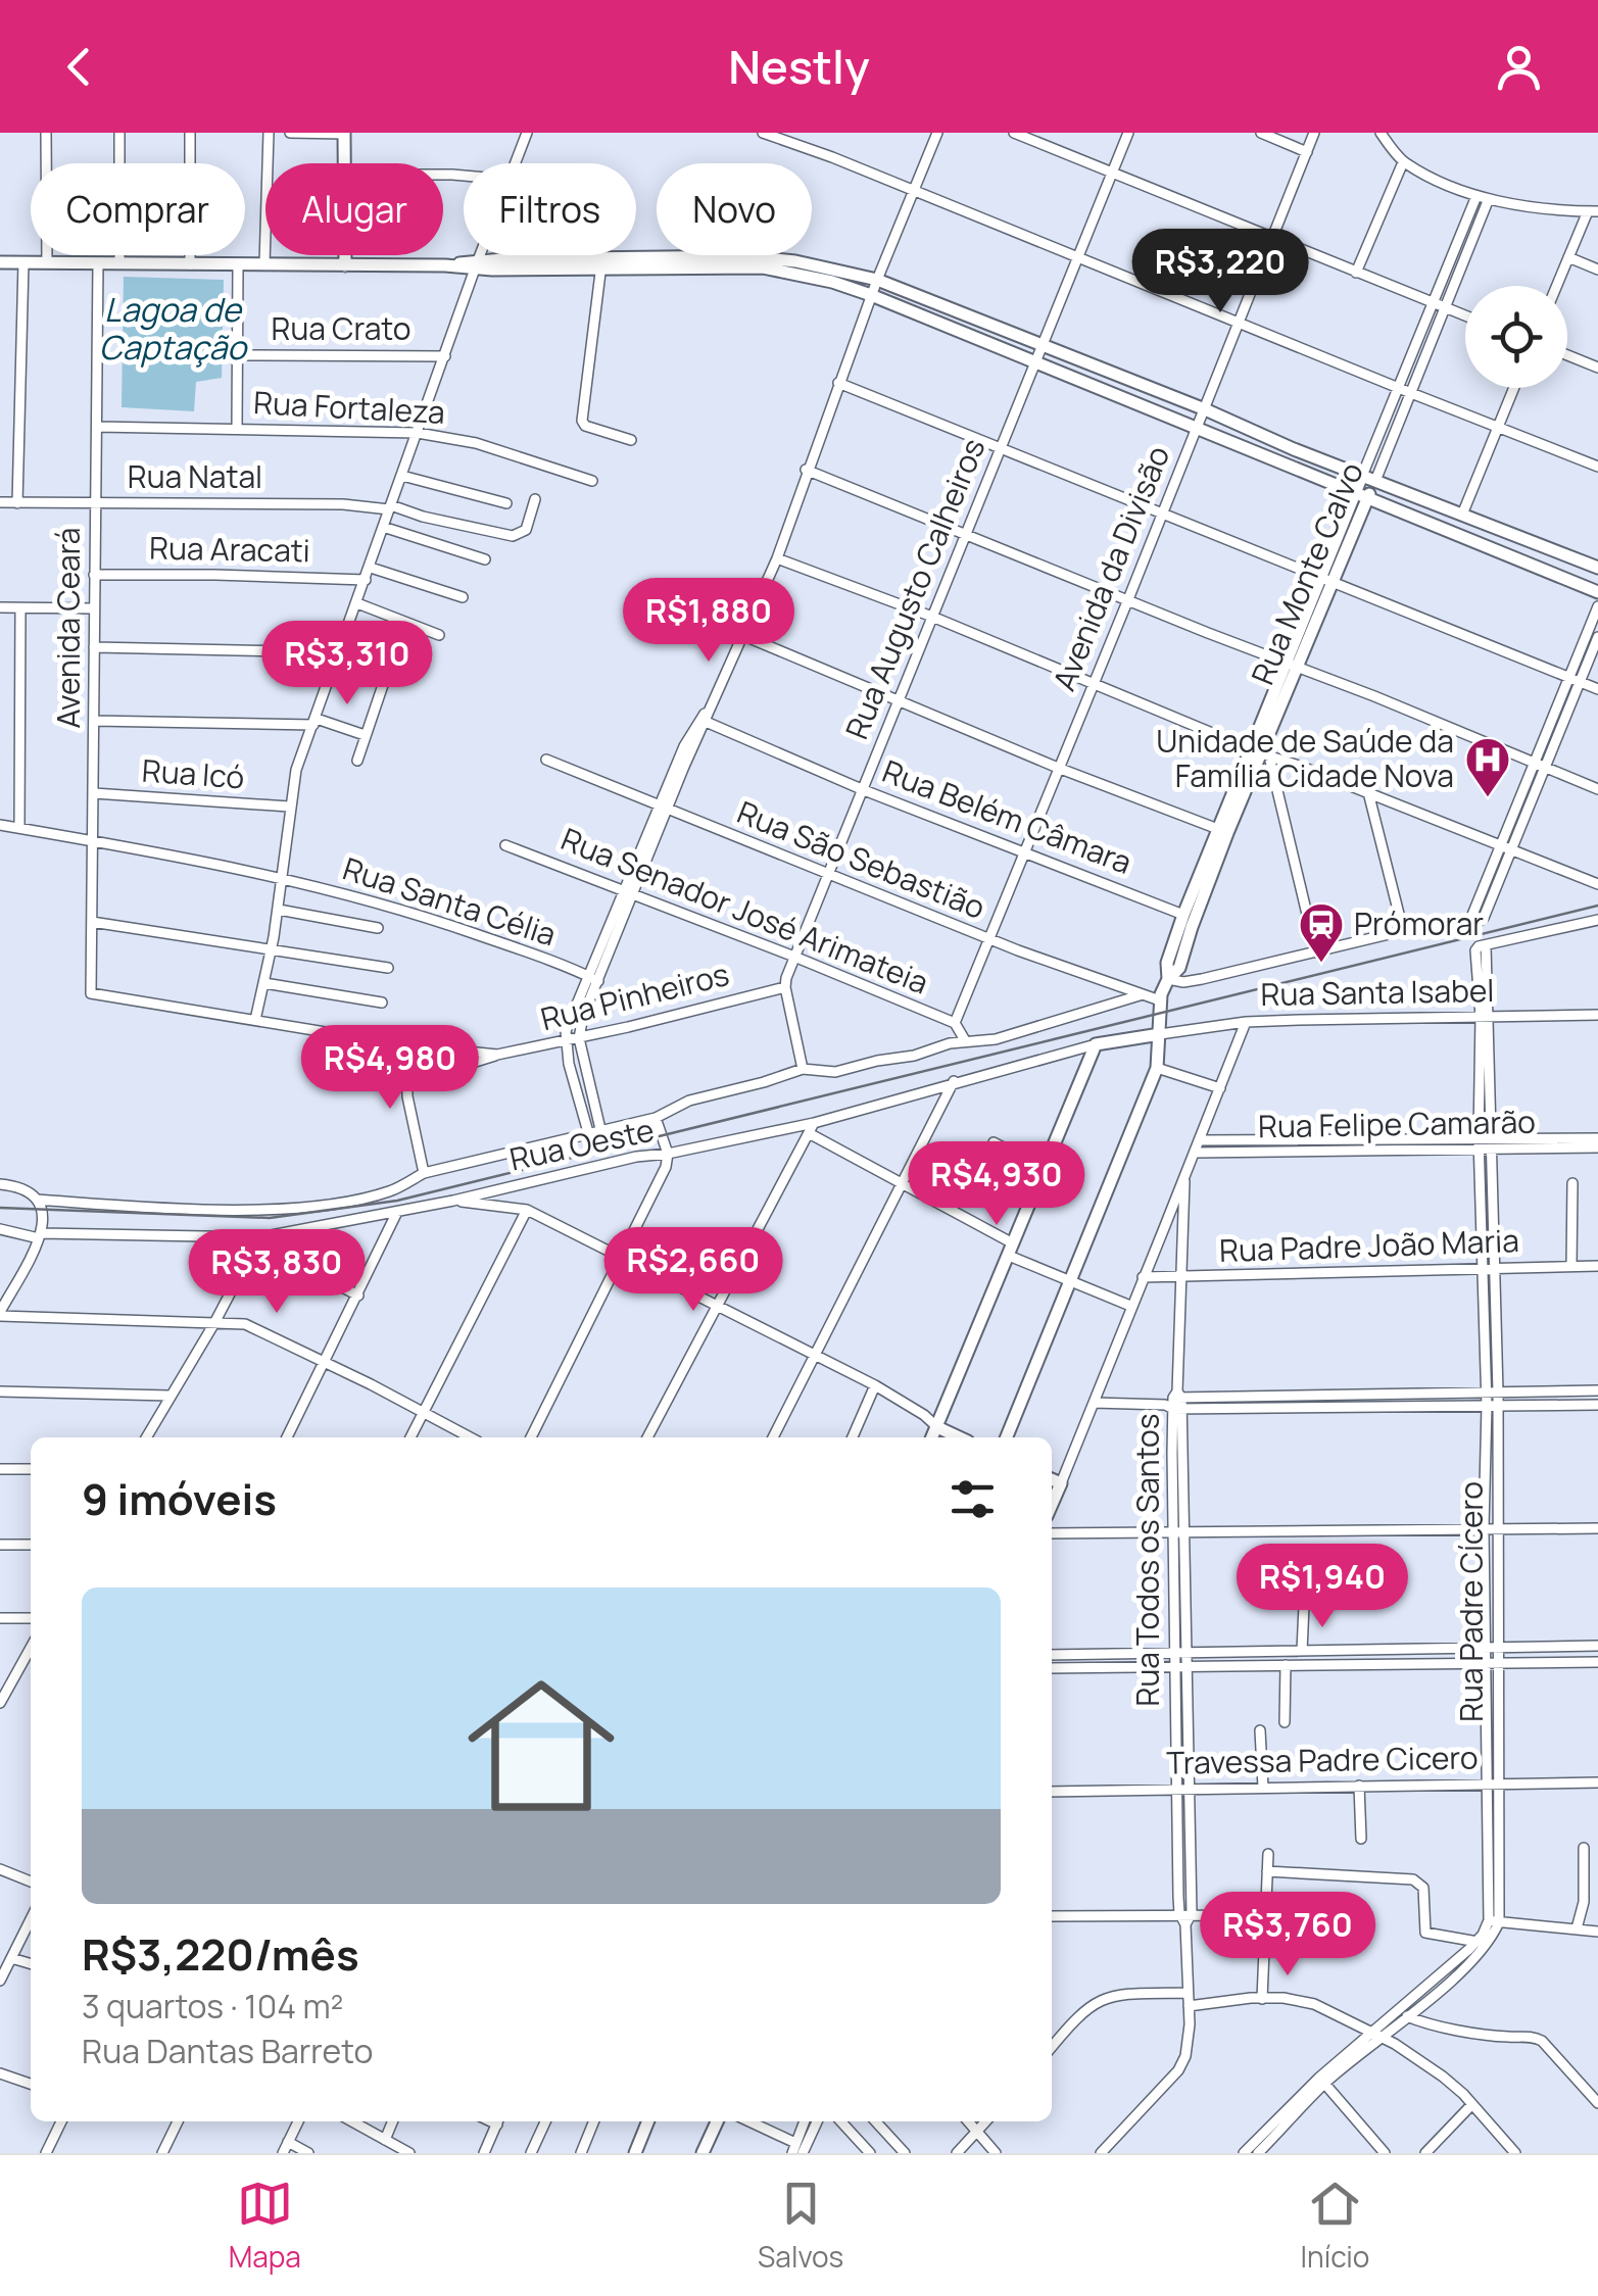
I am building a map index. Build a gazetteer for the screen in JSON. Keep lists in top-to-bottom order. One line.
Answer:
{"streets":{"main road":["Rua Monte Calvo","Rua Oeste"],"street":["Rua Crato","Rua Fortaleza","Rua Natal","Rua Aracati","Avenida da Divisão","Rua Augusto Calheiros","Avenida Ceará","Rua Icó","Rua Belém Câmara","Rua São Sebastião","Rua Santa Célia","Rua Senador José Arimateia","Rua Santa Isabel","Rua Pinheiros","Rua Felipe Camarão","Rua Padre João Maria","Rua Todos os Santos","Rua Padre Cícero","Travessa Padre Cicero"]},"crossings":[["Rua Fortaleza","Avenida Ceará"],["Rua Natal","Avenida Ceará"],["Rua Aracati","Avenida Ceará"],["Avenida da Divisão","Rua Belém Câmara"],["Avenida da Divisão","Rua São Sebastião"],["Avenida da Divisão","Rua Senador José Arimateia"],["Avenida da Divisão","Rua Oeste"],["Rua Monte Calvo","Rua Belém Câmara"],["Rua Augusto Calheiros","Rua Belém Câmara"],["Rua Augusto Calheiros","Rua São Sebastião"],["Rua Augusto Calheiros","Rua Senador José Arimateia"],["Rua Augusto Calheiros","Rua Pinheiros"],["Avenida Ceará","Rua Icó"],["Avenida Ceará","Rua Santa Célia"],["Avenida Ceará","Rua Pinheiros"],["Rua São Sebastião","Rua Oeste"],["Rua Senador José Arimateia","Rua Oeste"],["Rua Santa Isabel","Rua Oeste"],["Rua Santa Isabel","Rua Padre Cícero"],["Rua Felipe Camarão","Rua Padre Cícero"],["Rua Padre João Maria","Rua Todos os Santos"],["Rua Padre João Maria","Rua Padre Cícero"],["Rua Todos os Santos","Travessa Padre Cicero"],["Rua Padre Cícero","Travessa Padre Cicero"]],"water":["Lagoa de Captação"],"places":{"hospital":["Unidade de Saúde da Família Cidade Nova"],"station":["Prómorar"]},"page":{"header":"Nestly","chip":["Comprar","Alugar","Filtros","Novo"],"price":["R$3,220","R$1,880","R$3,310","R$4,980","R$4,930","R$2,660","R$3,830","R$1,940","R$3,760"],"heading":"9 imóveis","list":[{"name":"R$3,220/mês","note":"3 quartos · 104 m² · Rua Dantas Barreto"}],"tabs":["Mapa","Salvos","Início"]}}
